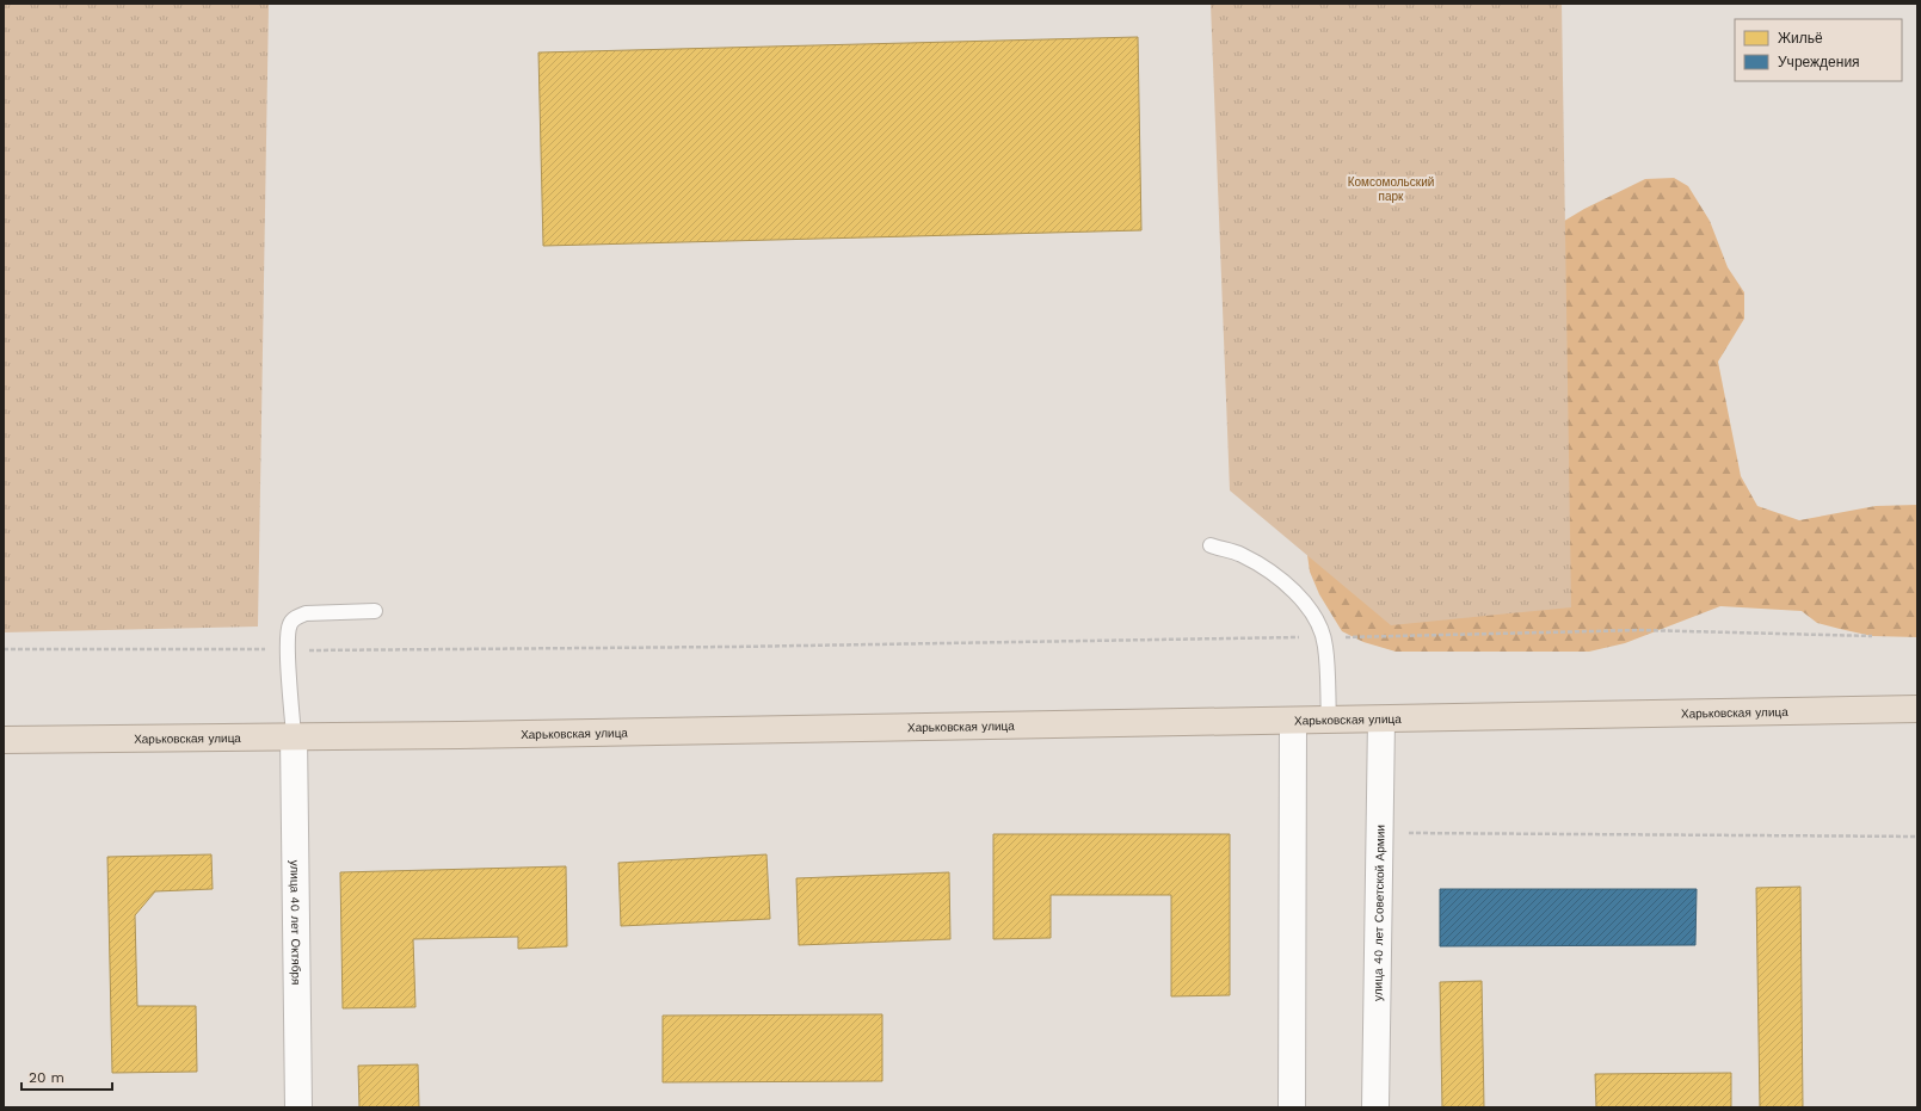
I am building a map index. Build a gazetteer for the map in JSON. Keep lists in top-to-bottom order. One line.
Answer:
{"streets":{"highway":["Харьковская улица"],"street":["улица 40 лет Советской Армии","улица 40 лет Октября"]},"crossings":[["Харьковская улица","улица 40 лет Советской Армии"],["Харьковская улица","улица 40 лет Октября"]],"parks":["Комсомольский парк"],"legend":["Жильё","Учреждения"],"scale_bar":"20 m"}
